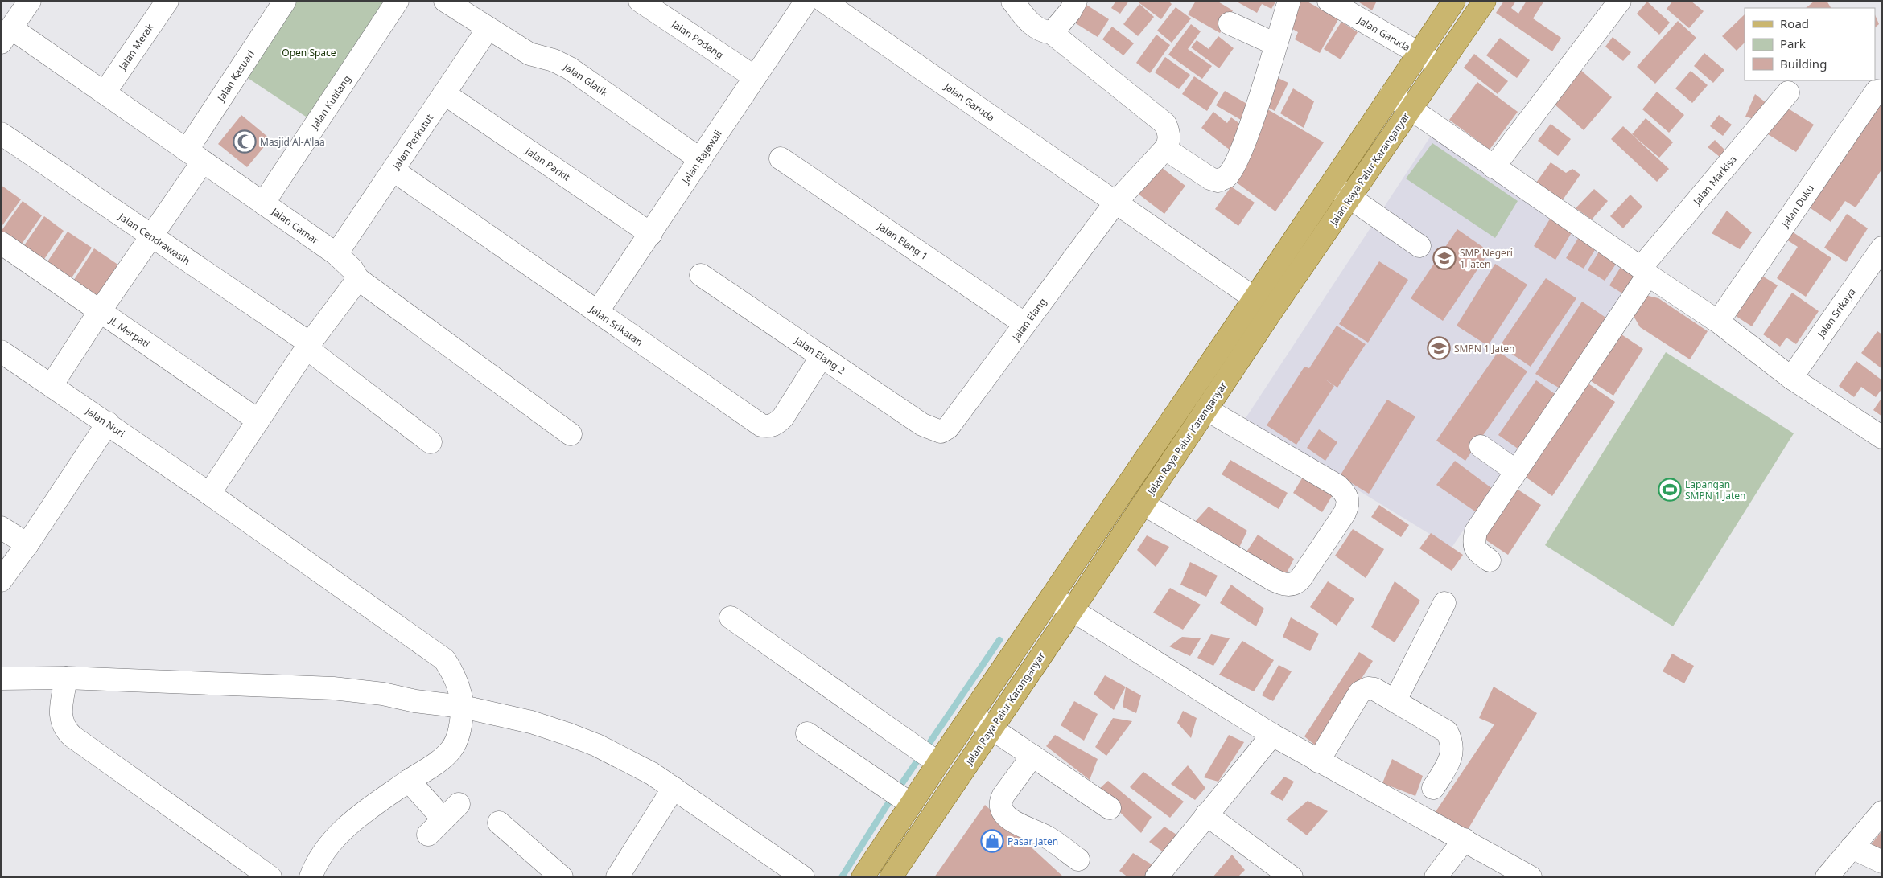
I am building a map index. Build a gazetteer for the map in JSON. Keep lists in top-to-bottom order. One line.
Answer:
{"streets":{"main road":["Jalan Raya Palur Karanganyar"],"street":["Jalan Garuda","Jalan Podang","Jalan Merak","Jalan Kasuari","Jalan Glatik","Jalan Kutilang","Jalan Perkutut","Jalan Rajawali","Jalan Parkit","Jalan Markisa","Jalan Duku","Jalan Camar","Jalan Cendrawasih","Jalan Elang 1","Jalan Srikaya","Jalan Elang","Jalan Srikatan","Jl. Merpati","Jalan Elang 2","Jalan Nuri"]},"crossings":[["Jalan Garuda","Jalan Raya Palur Karanganyar"],["Jalan Garuda","Jalan Elang"],["Jalan Podang","Jalan Rajawali"],["Jalan Merak","Jalan Camar"],["Jalan Kasuari","Jalan Camar"],["Jalan Kasuari","Jalan Cendrawasih"],["Jalan Kasuari","Jl. Merpati"],["Jalan Kasuari","Jalan Nuri"],["Jalan Glatik","Jalan Perkutut"],["Jalan Glatik","Jalan Rajawali"],["Jalan Kutilang","Jalan Camar"],["Jalan Perkutut","Jalan Parkit"],["Jalan Perkutut","Jalan Camar"],["Jalan Perkutut","Jalan Srikatan"],["Jalan Rajawali","Jalan Parkit"],["Jalan Rajawali","Jalan Srikatan"],["Jalan Elang 1","Jalan Elang"],["Jalan Elang","Jalan Elang 2"],["Jalan Srikatan","Jalan Elang 2"]],"parks":["Open Space"],"places":{"mosque":["Masjid Al-A'laa"],"school or university":["SMP Negeri 1 Jaten","SMPN 1 Jaten"],"sports":["Lapangan SMPN 1 Jaten"],"shop":["Pasar Jaten"]},"legend":["Road","Park","Building"]}
